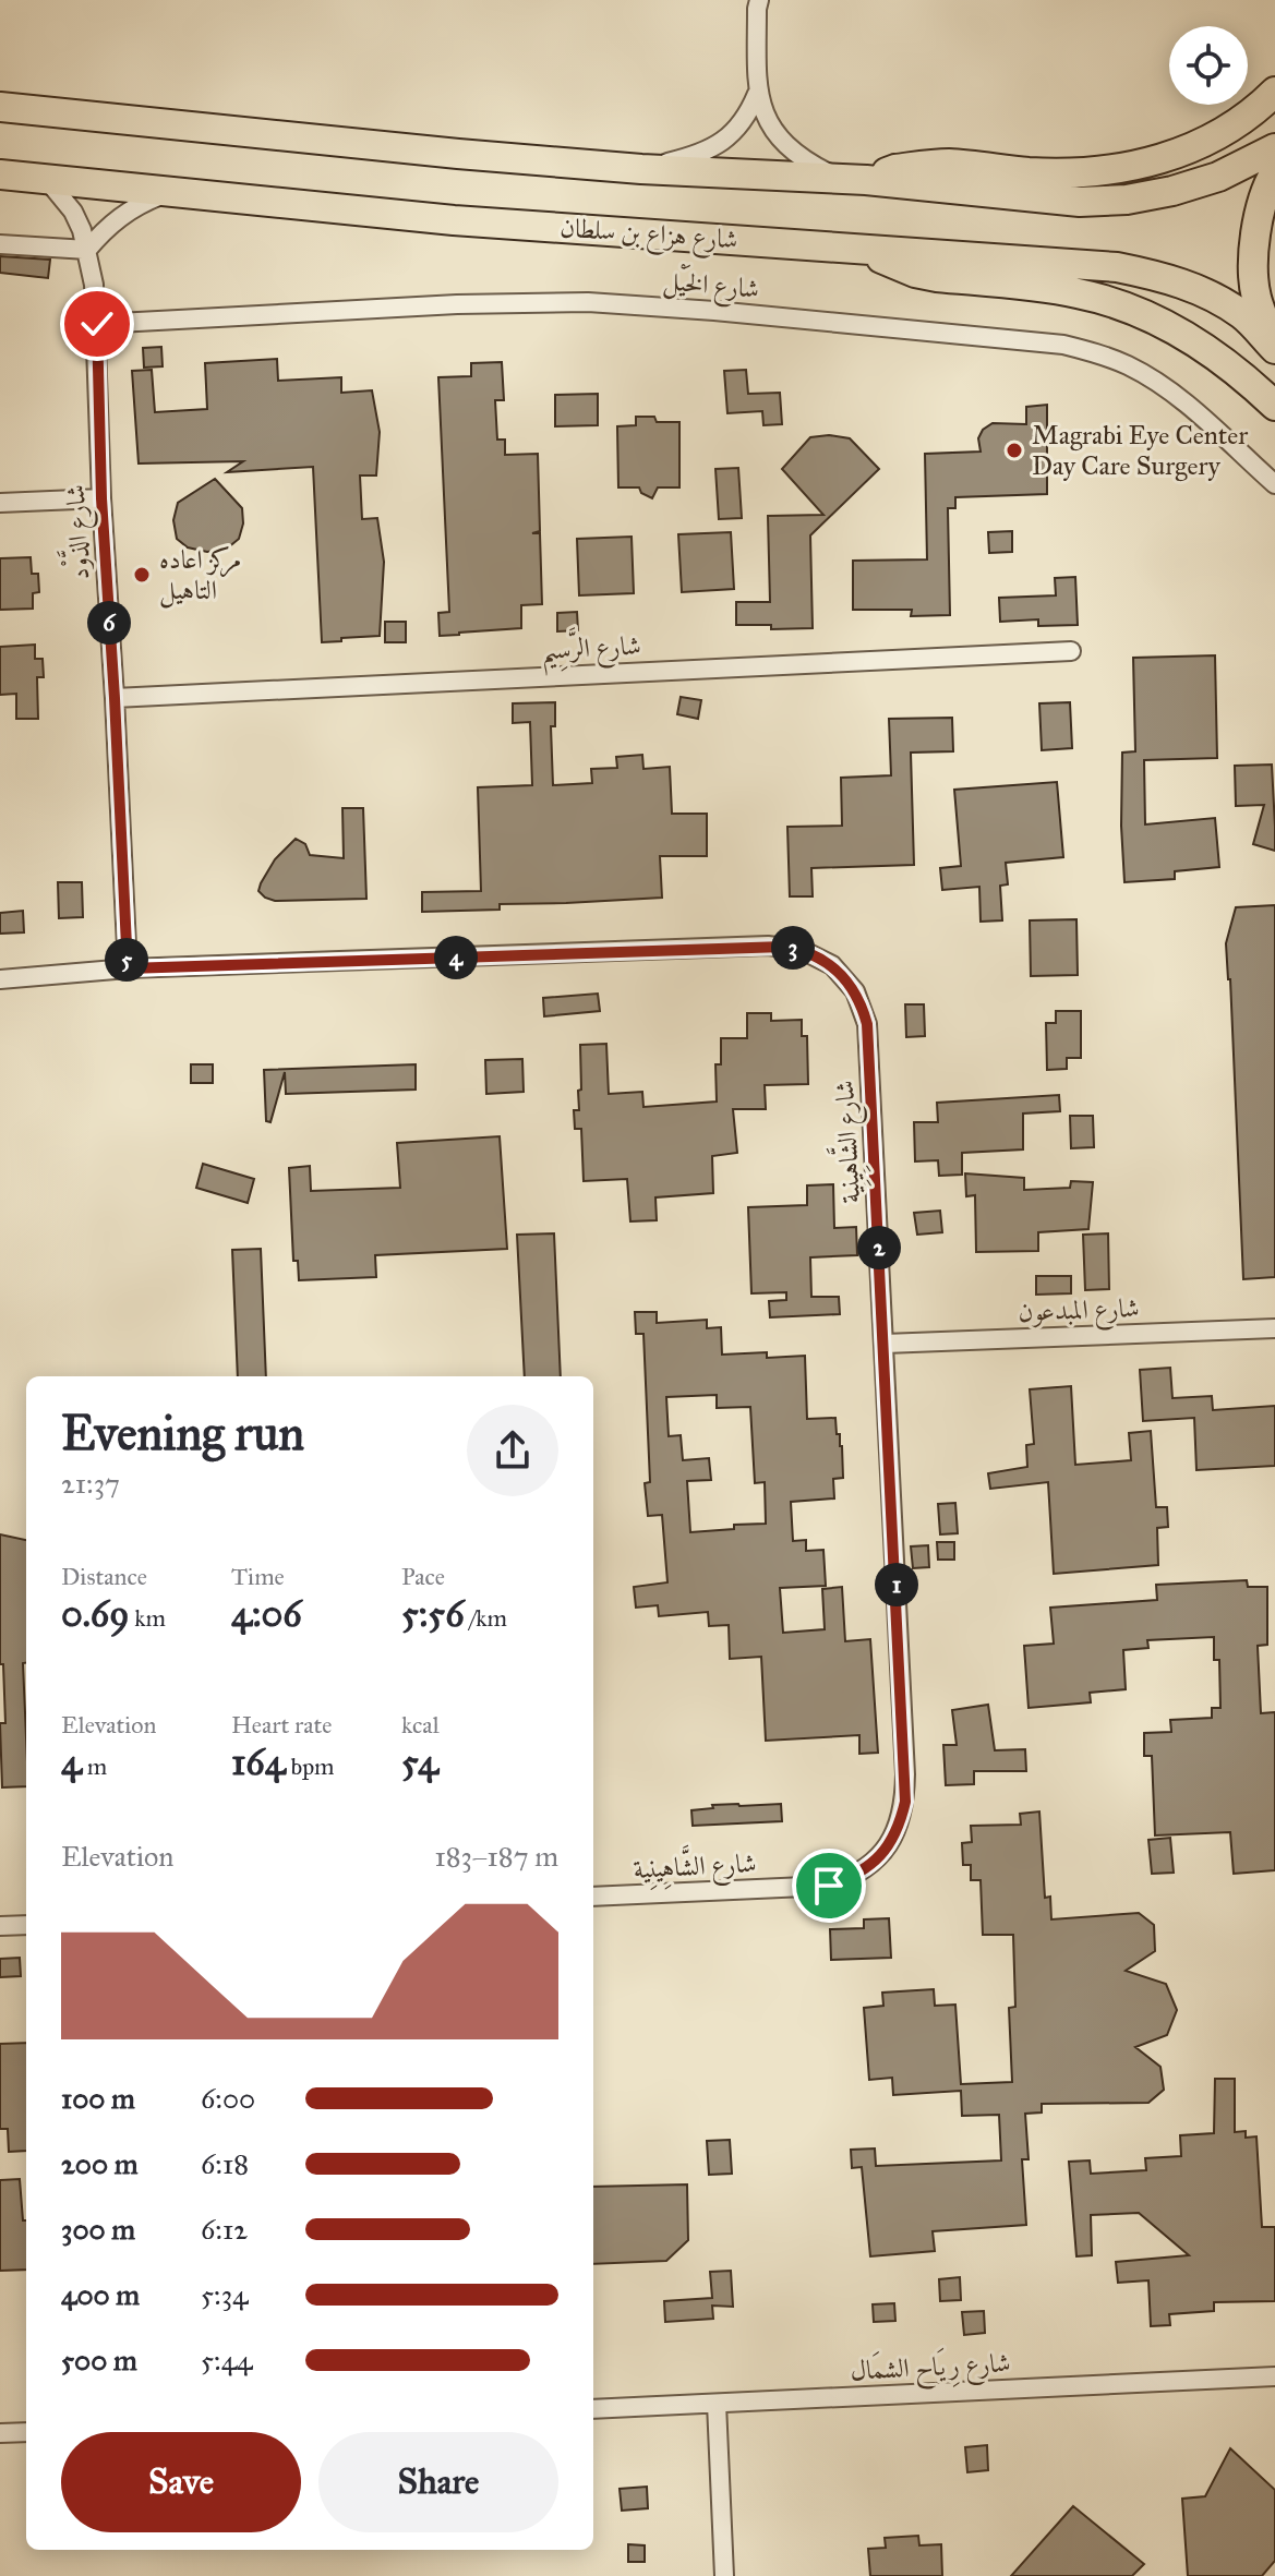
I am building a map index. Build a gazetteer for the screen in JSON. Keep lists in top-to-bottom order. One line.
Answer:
{"streets":{"main road":["شارع هزاع بن سلطان"],"street":["شارع الخَيْل","شارع الذَّوْد","شارع الرَّسِيم","شارع الشَّاهِينِية","شارع المبدعون","شارع رِيَاح الشمَال"]},"crossings":[["شارع هزاع بن سلطان","شارع الذَّوْد"],["شارع الخَيْل","شارع الذَّوْد"],["شارع الذَّوْد","شارع الرَّسِيم"],["شارع الذَّوْد","شارع الشَّاهِينِية"],["شارع الشَّاهِينِية","شارع المبدعون"]],"places":["Magrabi Eye Center Day Care Surgery","مركز اعاده التاهيل"],"page":{"pins":["6","3","4","5","2","1"],"heading":["Evening run","21:37"],"stats":[["Distance","0.69 km"],["Time","4:06"],["Pace","5:56 /km"],["Elevation","4 m"],["Heart rate","164 bpm"],["kcal","54"]],"chart":["Elevation","183–187 m"],"list":[{"name":"100 m","note":"6:00"},{"name":"200 m","note":"6:18"},{"name":"300 m","note":"6:12"},{"name":"400 m","note":"5:34"},{"name":"500 m","note":"5:44"}],"buttons":["Save","Share"]}}
